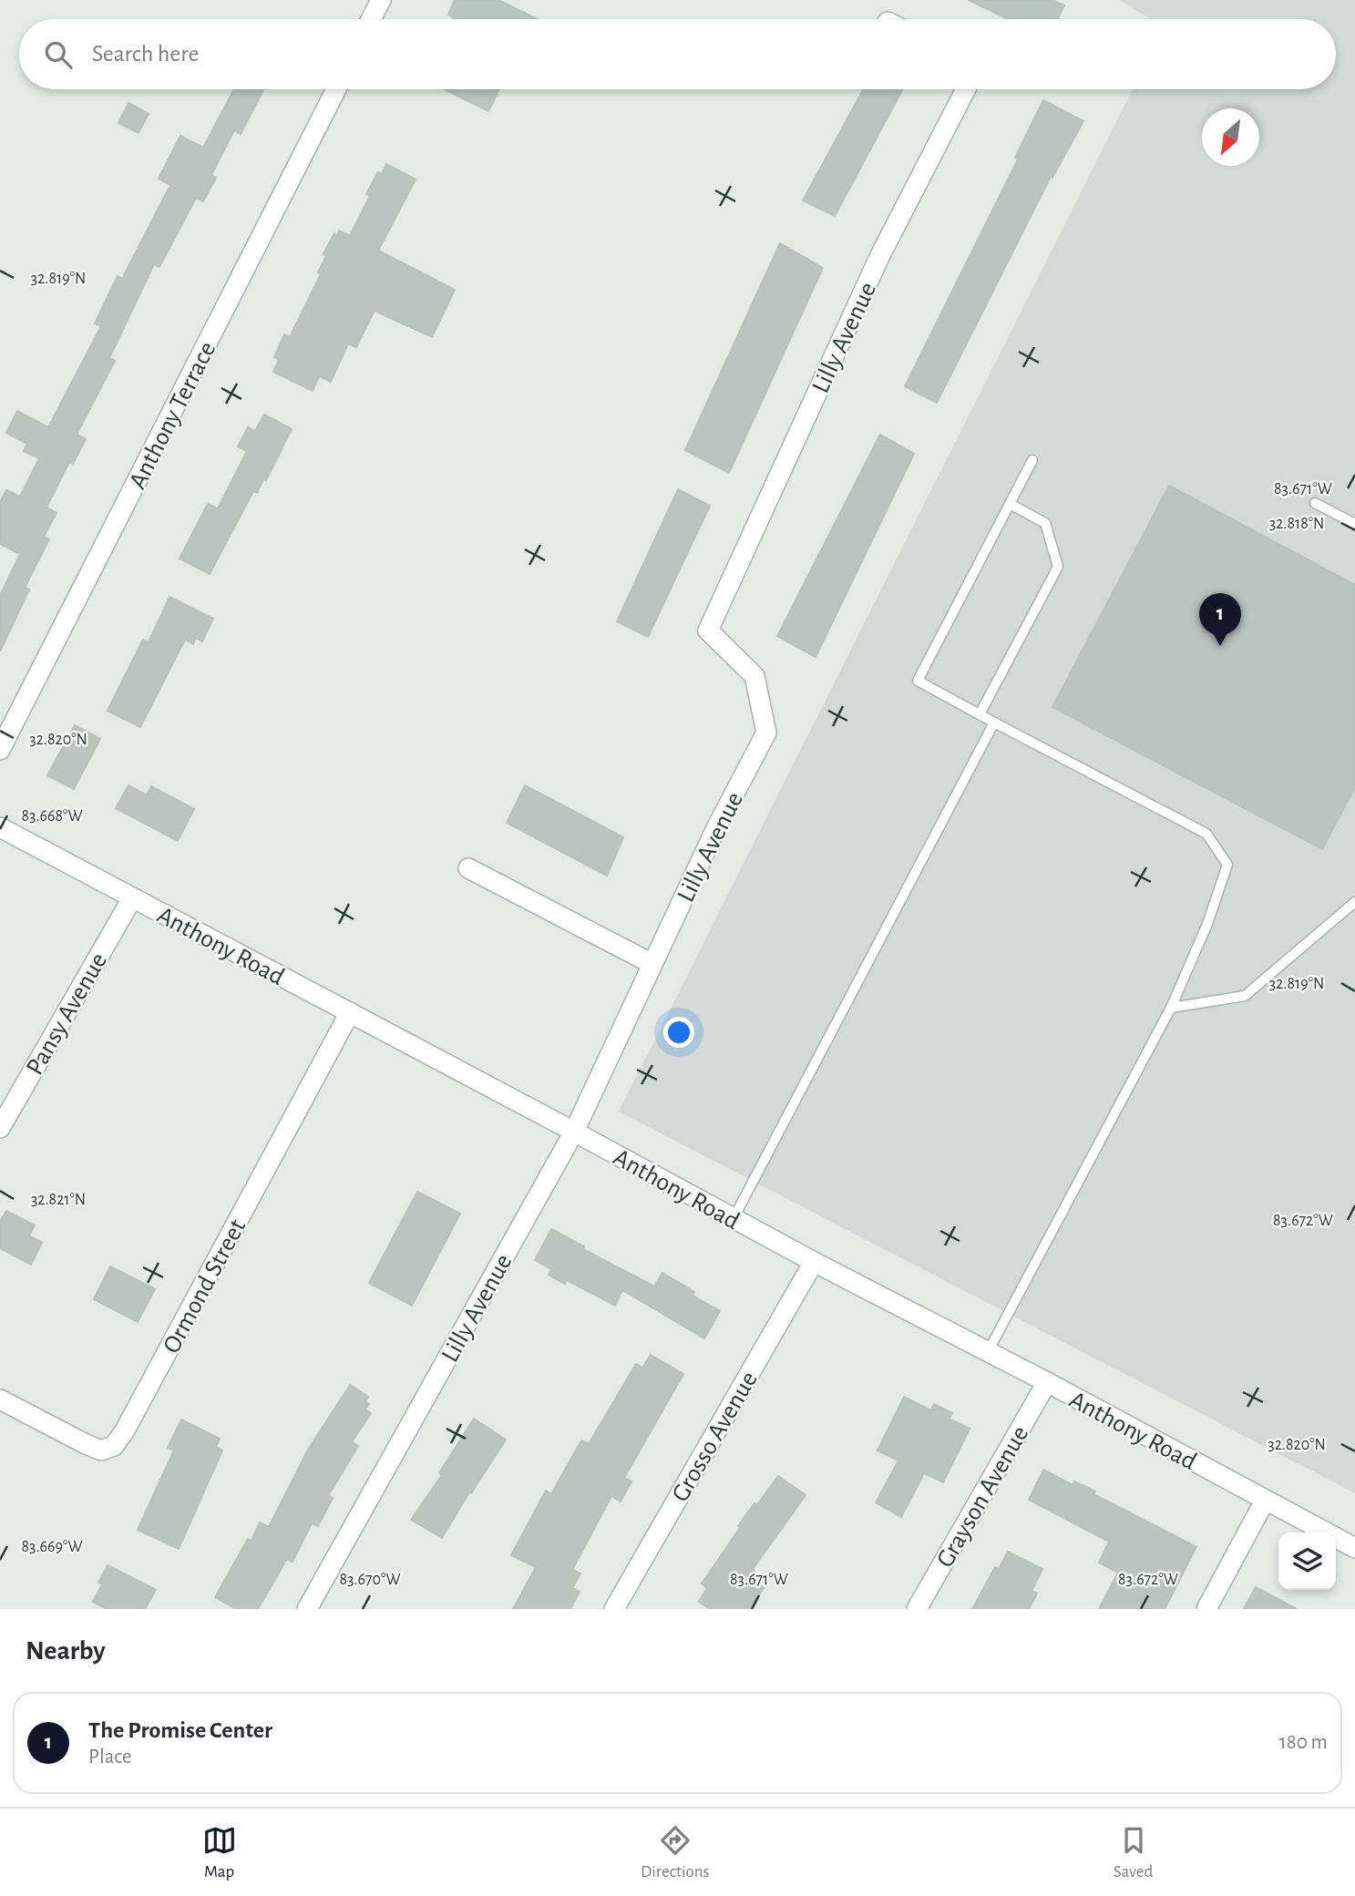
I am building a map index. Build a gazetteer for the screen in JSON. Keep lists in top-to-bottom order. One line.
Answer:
{"streets":{"street":["Lilly Avenue","Anthony Terrace","Anthony Road","Pansy Avenue","Ormond Street","Grosso Avenue","Grayson Avenue"]},"crossings":[["Lilly Avenue","Anthony Road"],["Anthony Road","Pansy Avenue"],["Anthony Road","Ormond Street"],["Anthony Road","Grosso Avenue"],["Anthony Road","Grayson Avenue"]],"north":"bottom left","page":{"search":"Search here","pins":"1","heading":"Nearby","list":[{"mark":"1","name":"The Promise Center","note":"Place","value":"180 m"}],"nav":["Map","Directions","Saved"]},"coordinates":["32.819°N","83.671°W","32.818°N","32.820°N","83.668°W","32.821°N","83.672°W","83.669°W","83.670°W"]}
